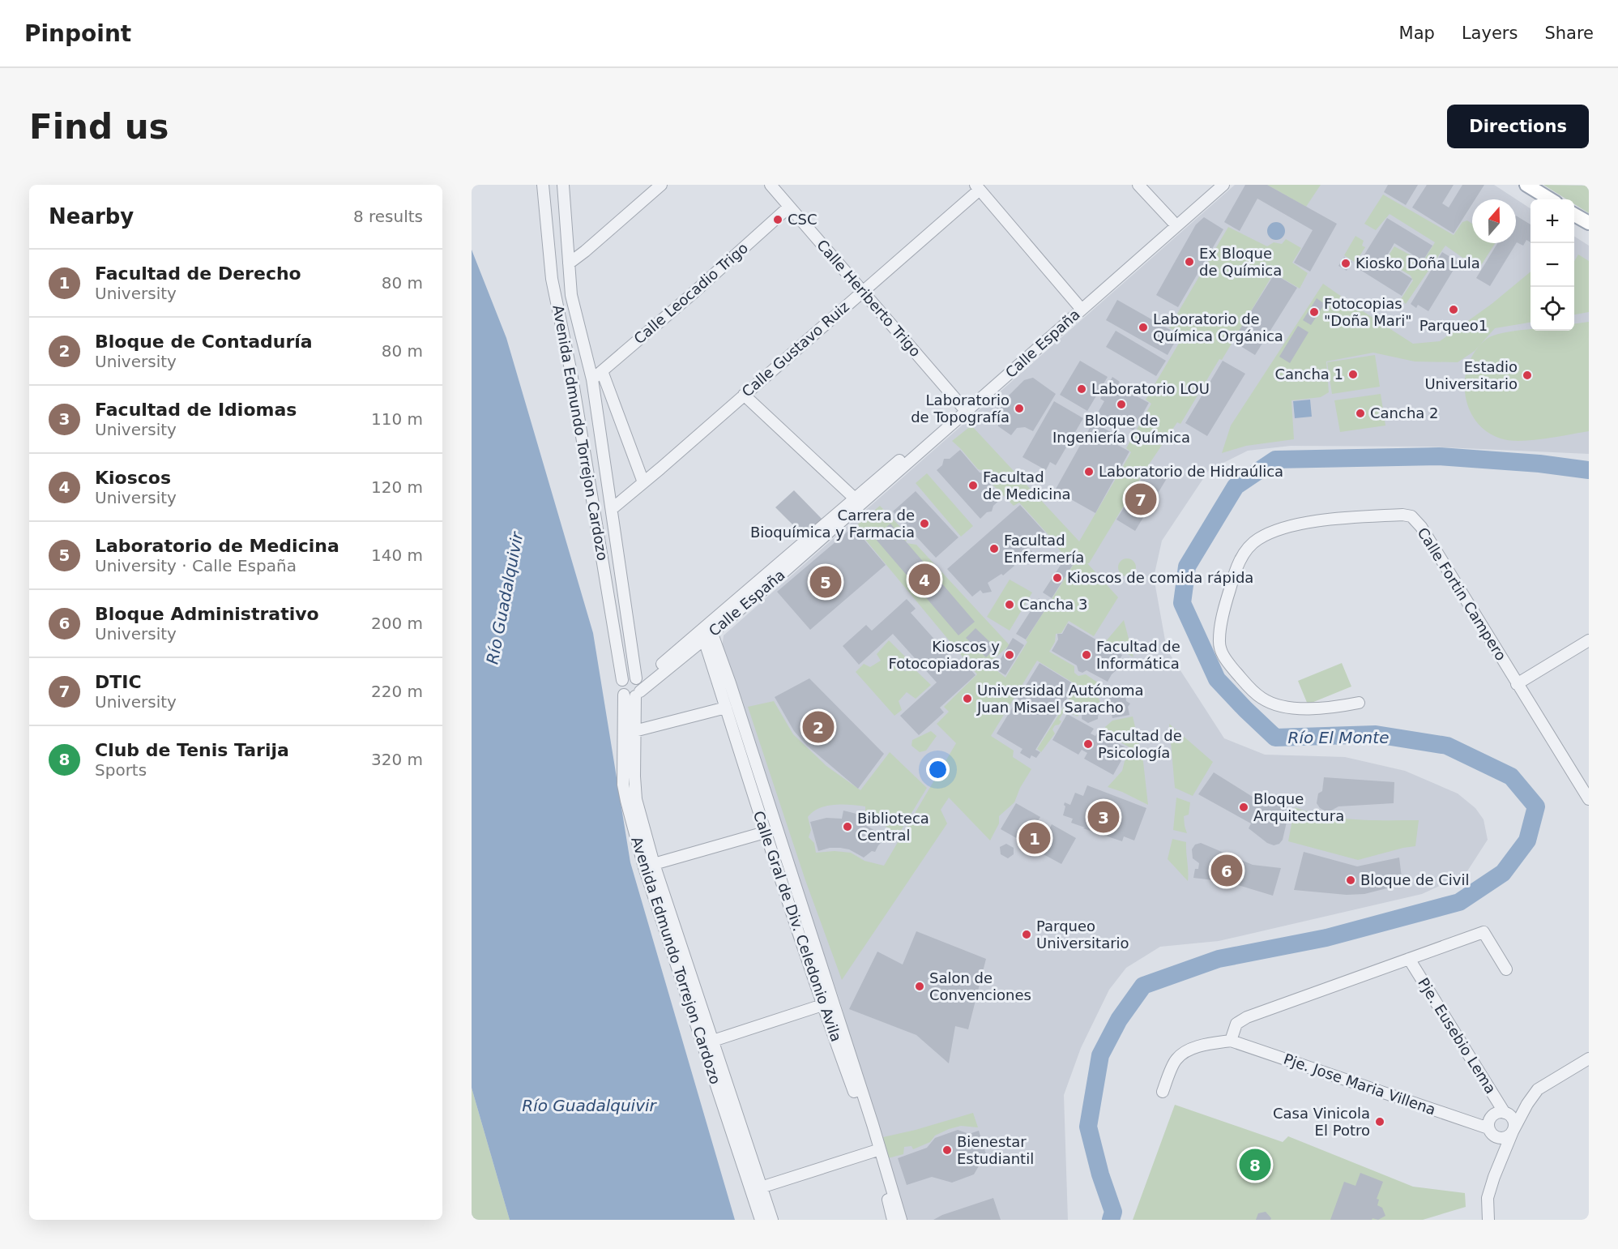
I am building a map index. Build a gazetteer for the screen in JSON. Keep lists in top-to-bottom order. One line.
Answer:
{"streets":{"street":["Calle Leocadio Trigo","Calle Heriberto Trigo","Calle España","Calle Gustavo Ruiz","Avenida Edmundo Torrejon Cardozo","Calle Fortin Campero","Calle Gral de Div. Celedonio Avila","Pje. Eusebio Lema","Pje. Jose Maria Villena"]},"crossings":[["Calle Leocadio Trigo","Calle Heriberto Trigo"],["Calle Leocadio Trigo","Avenida Edmundo Torrejon Cardozo"],["Calle Heriberto Trigo","Calle España"],["Calle Heriberto Trigo","Calle Gustavo Ruiz"],["Calle España","Avenida Edmundo Torrejon Cardozo"],["Calle España","Calle Gral de Div. Celedonio Avila"],["Calle Gustavo Ruiz","Avenida Edmundo Torrejon Cardozo"],["Pje. Eusebio Lema","Pje. Jose Maria Villena"]],"water":["Río Guadalquivir","Río El Monte"],"places":["CSC","Ex Bloque de Química","Kiosko Doña Lula","Parqueo1","Fotocopias \"Doña Mari\"","Laboratorio de Química Orgánica","Cancha 1","Estadio Universitario","Laboratorio LOU","Bloque de Ingeniería Química","Laboratorio de Topografía","Cancha 2","Laboratorio de Hidraúlica","Facultad de Medicina","Carrera de Bioquímica y Farmacia","Facultad Enfermería","Kioscos de comida rápida","Cancha 3","Kioscos y Fotocopiadoras","Facultad de Informática","Universidad Autónoma Juan Misael Saracho","Facultad de Psicología","Bloque Arquitectura","Biblioteca Central","Bloque de Civil","Parqueo Universitario","Salon de Convenciones","Casa Vinicola El Potro","Bienestar Estudiantil"],"north":"top","page":{"header":"Pinpoint","nav":["Map","Layers","Share"],"buttons":"Directions","title":"Find us","heading":["Nearby","8 results"],"map_buttons":["+","−"],"list":[{"mark":"1","name":"Facultad de Derecho","note":"University","value":"80 m"},{"mark":"2","name":"Bloque de Contaduría","note":"University","value":"80 m"},{"mark":"3","name":"Facultad de Idiomas","note":"University","value":"110 m"},{"mark":"4","name":"Kioscos","note":"University","value":"120 m"},{"mark":"5","name":"Laboratorio de Medicina","note":"University · Calle España","value":"140 m"},{"mark":"6","name":"Bloque Administrativo","note":"University","value":"200 m"},{"mark":"7","name":"DTIC","note":"University","value":"220 m"},{"mark":"8","name":"Club de Tenis Tarija","note":"Sports","value":"320 m"}],"pins":["7","4","5","2","3","1","6","8"]}}
